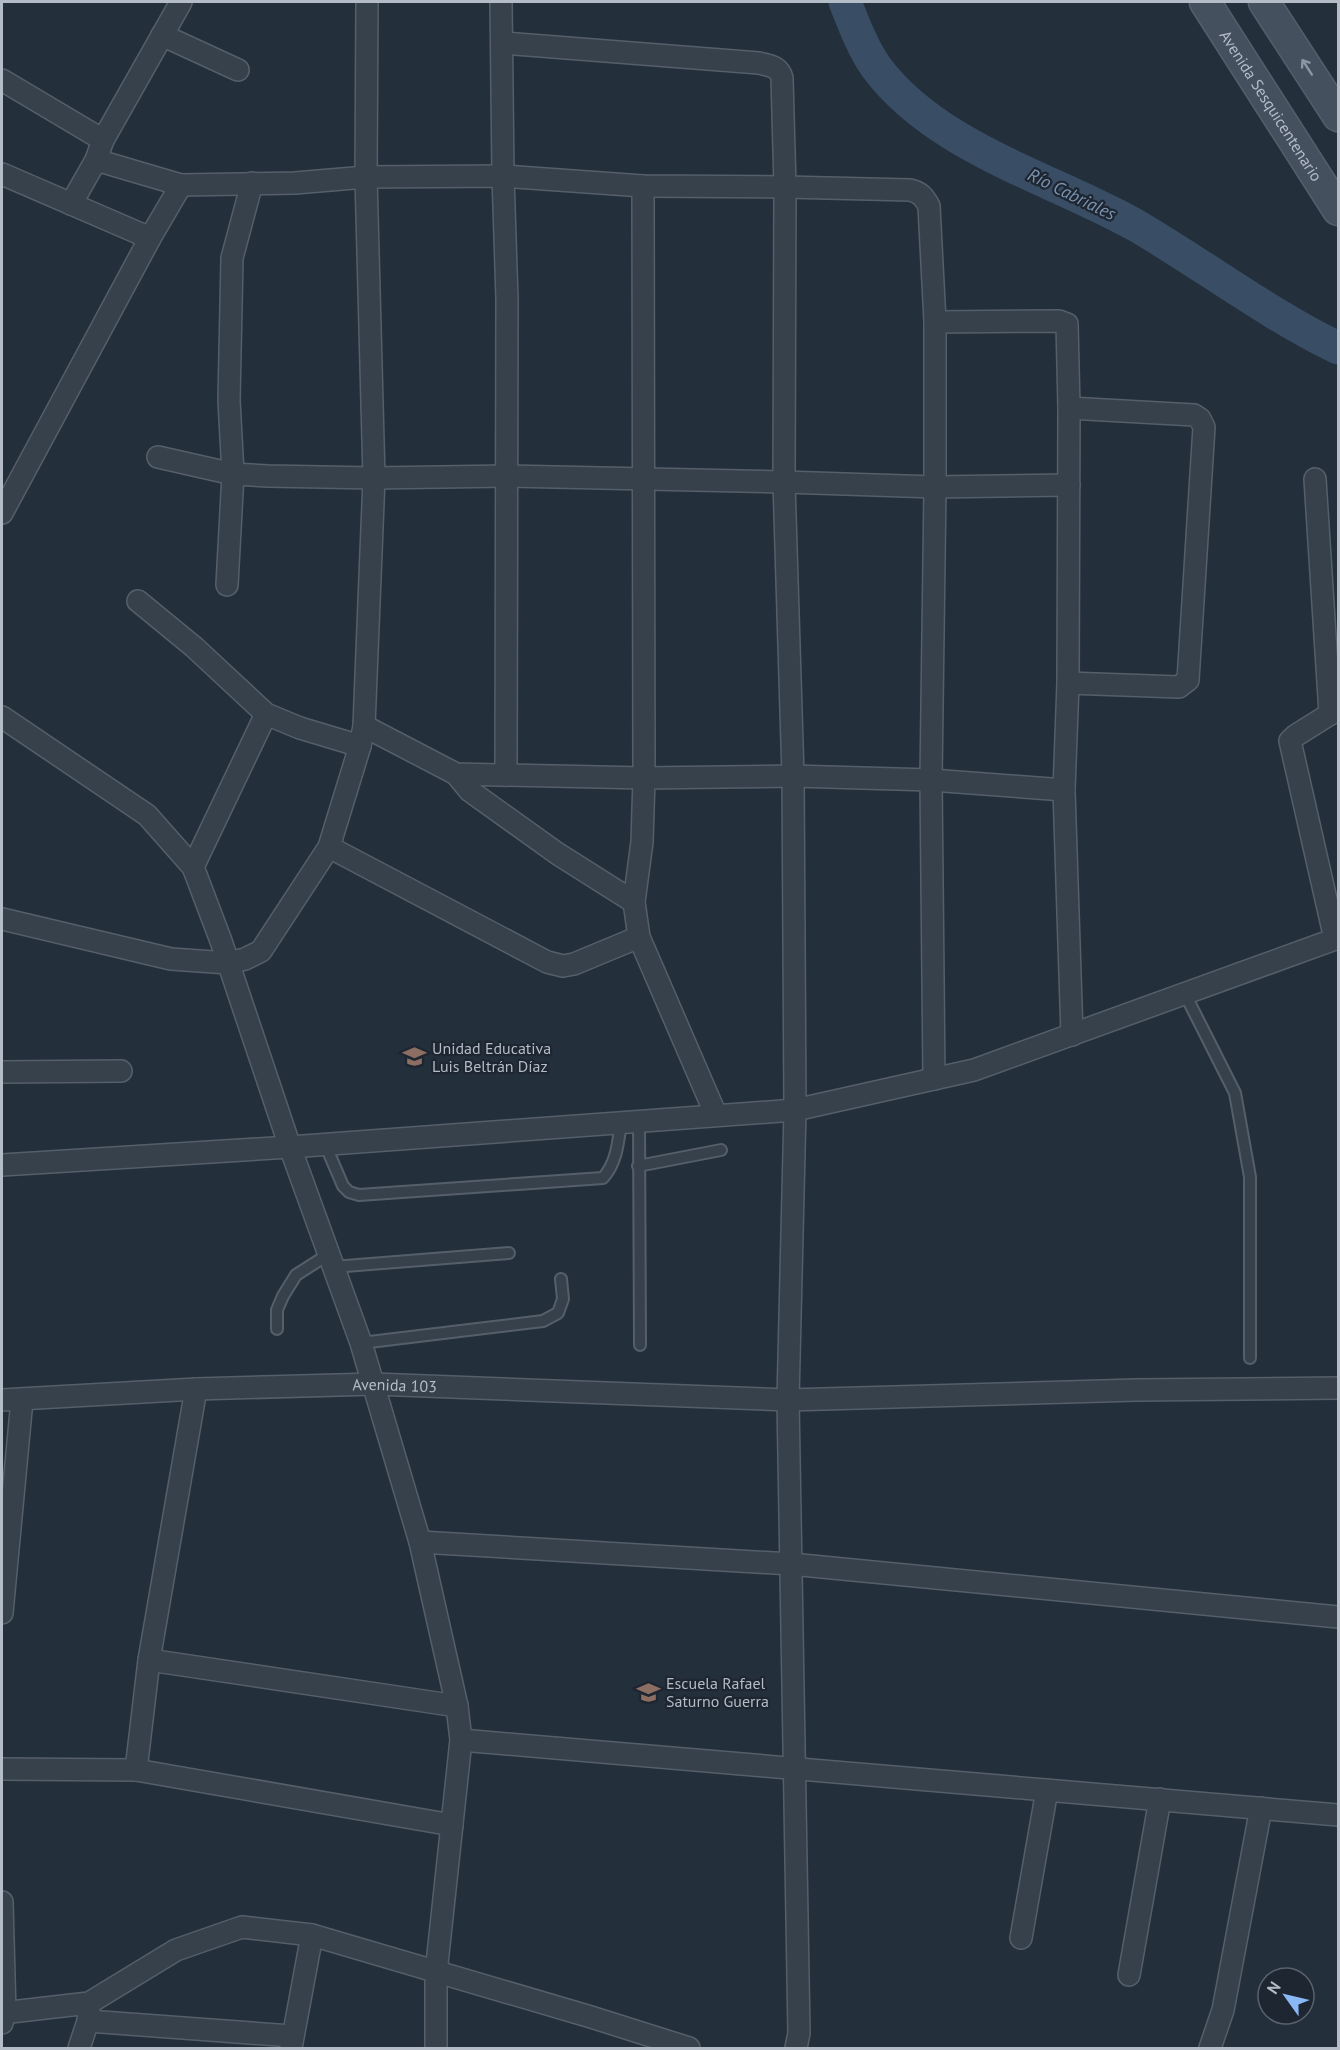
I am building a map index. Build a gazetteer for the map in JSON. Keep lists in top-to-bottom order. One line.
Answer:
{"streets":{"main road":["Avenida Sesquicentenario"],"street":["Avenida 103"]},"water":["Río Cabriales"],"places":{"school or university":["Unidad Educativa Luis Beltrán Díaz","Escuela Rafael Saturno Guerra"]},"north":"top left"}
